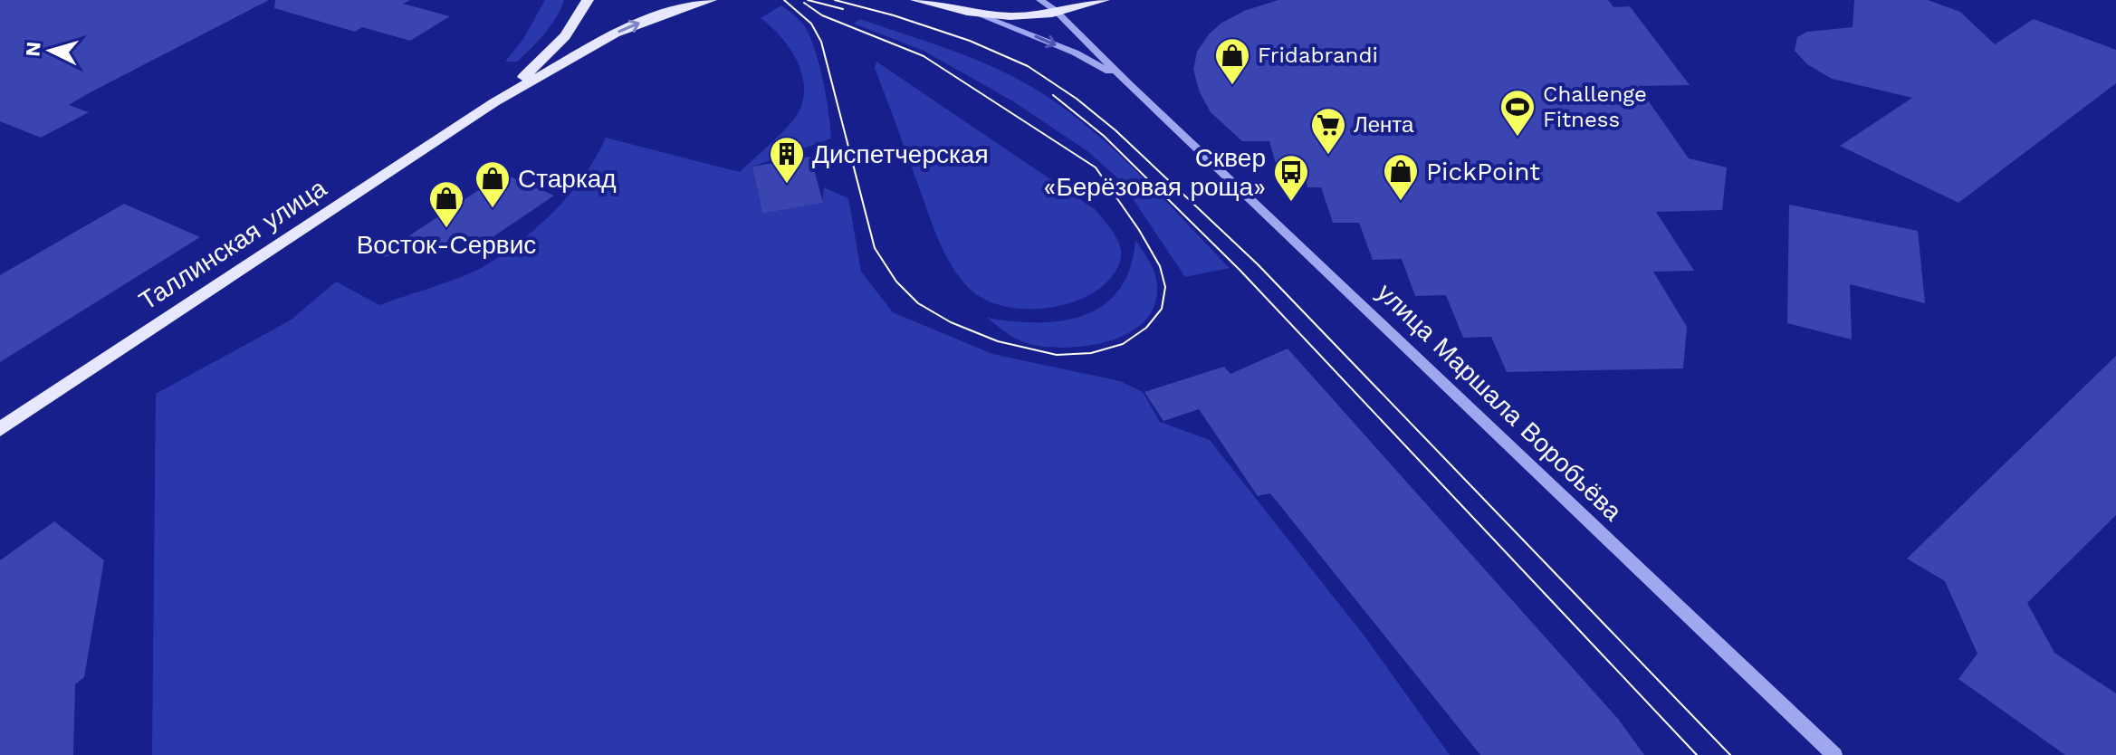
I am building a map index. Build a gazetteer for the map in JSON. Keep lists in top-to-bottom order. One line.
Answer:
{"streets":{"main road":["Таллинская улица"],"street":["улица Маршала Воробьёва"]},"places":{"shop":["Fridabrandi","PickPoint","Старкад","Восток-Сервис"],"sports":["Challenge Fitness"],"supermarket":["Лента"],"building":["Диспетчерская"],"bus stop":["Сквер «Берёзовая роща»"]},"north":"left"}
